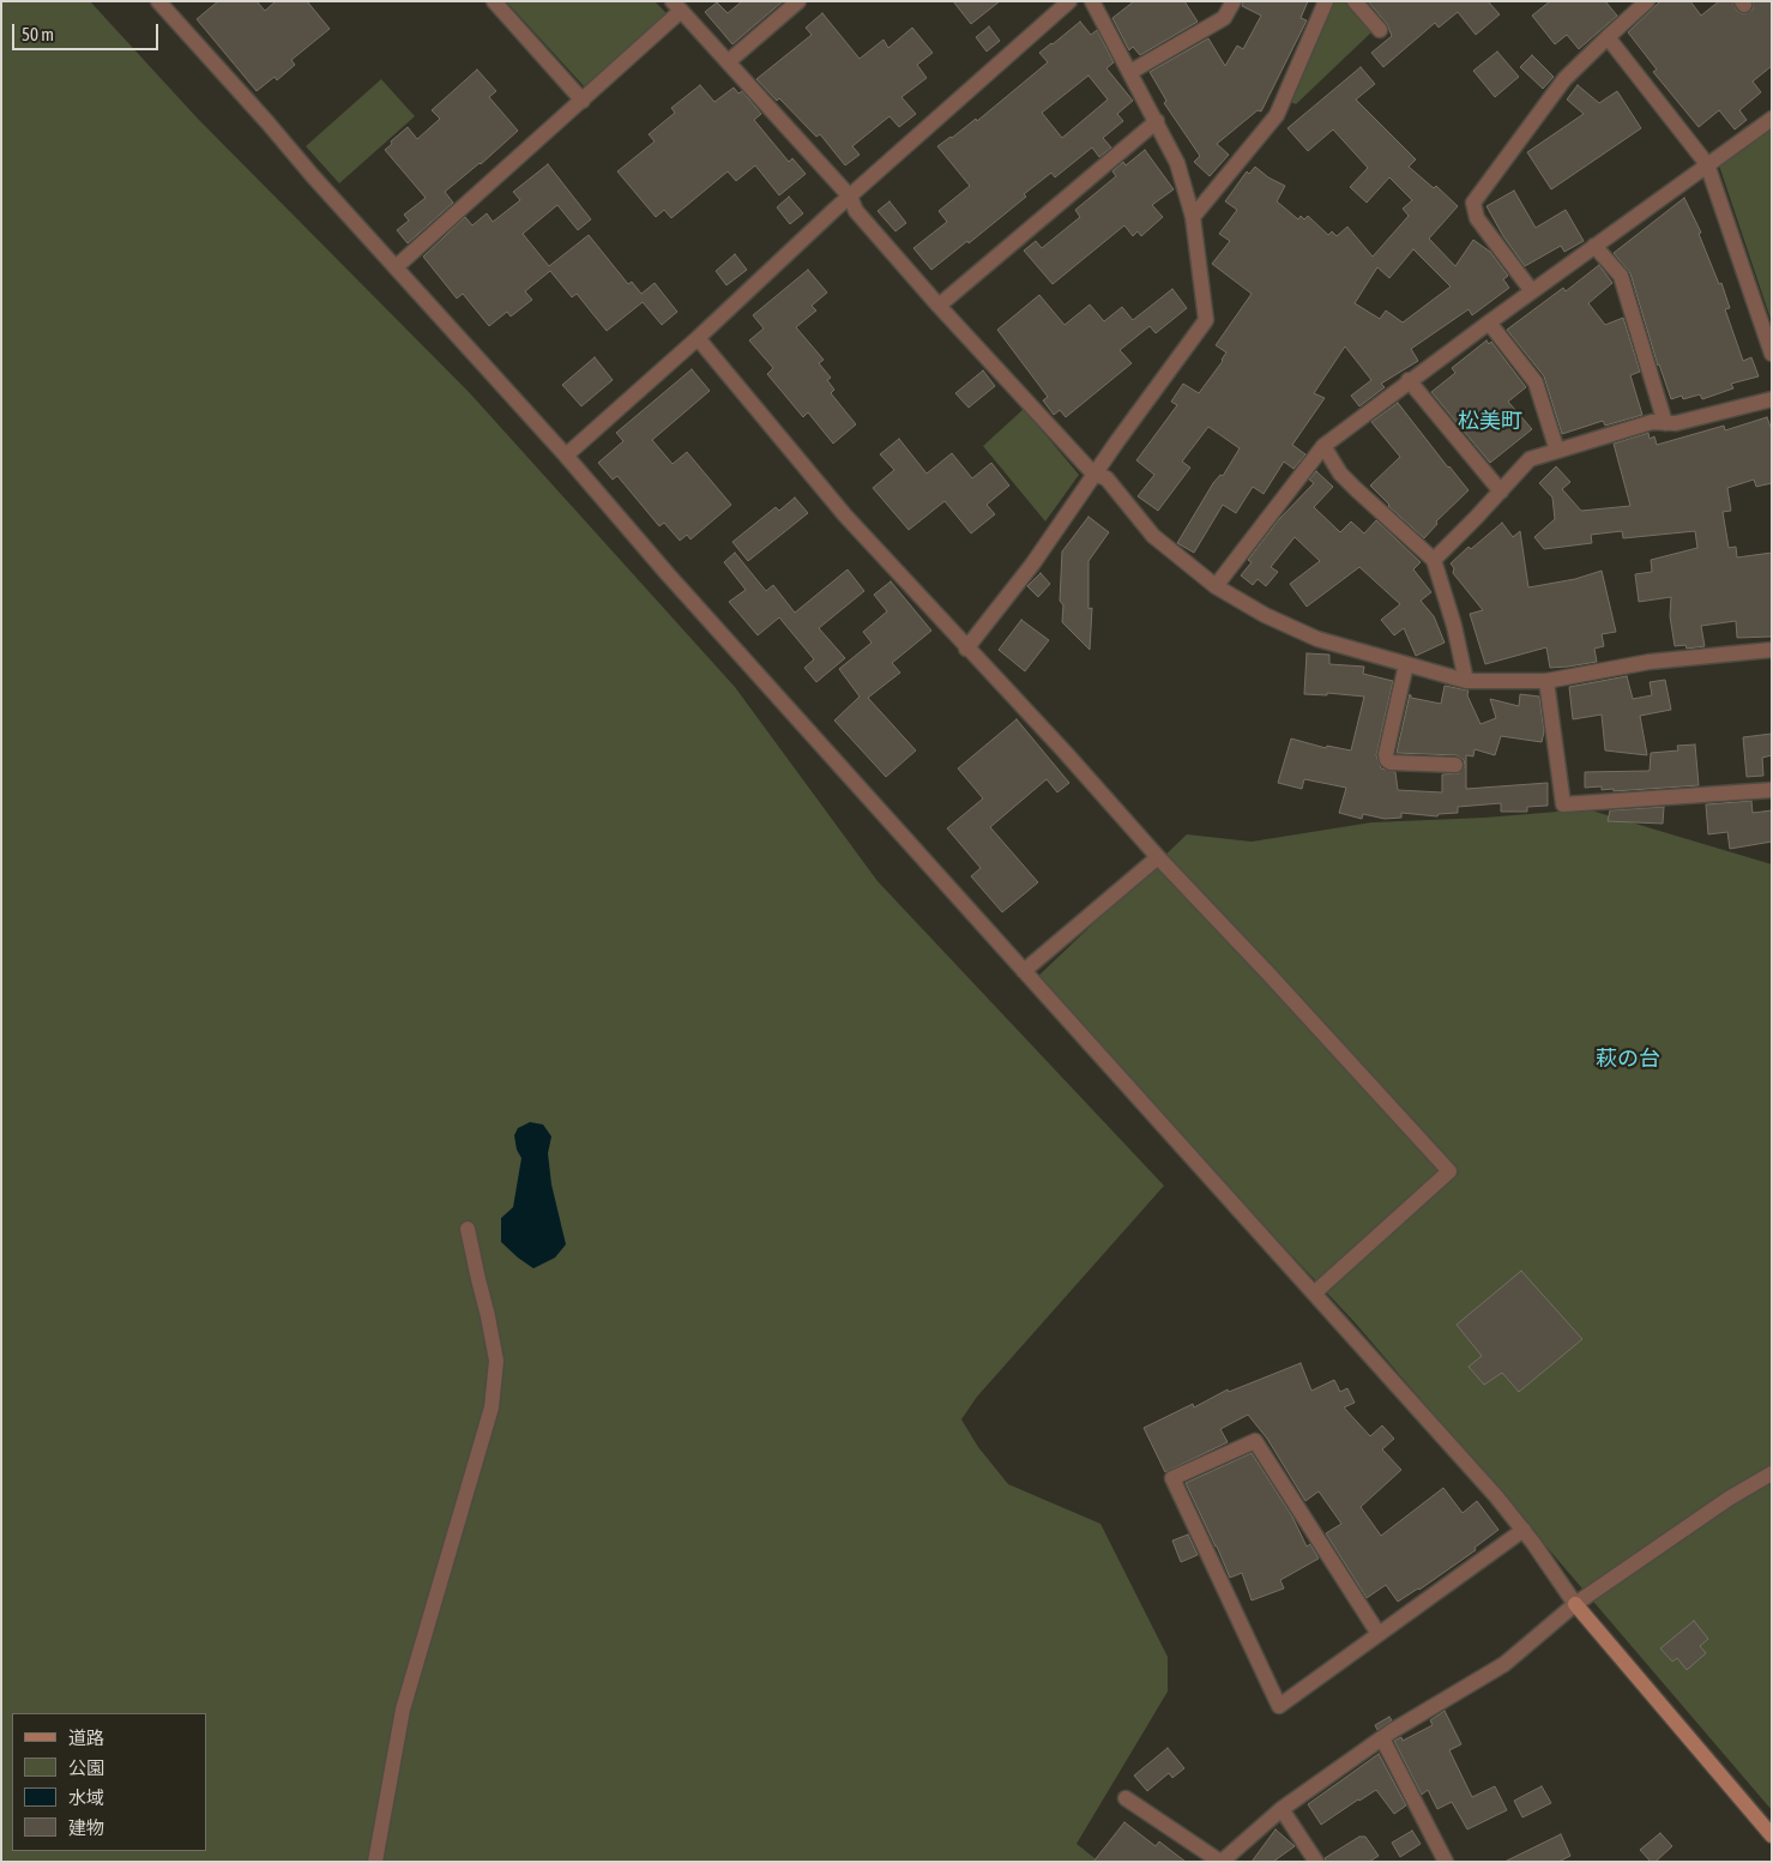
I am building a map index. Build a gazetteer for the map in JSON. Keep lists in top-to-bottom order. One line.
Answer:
{"districts":["松美町","萩の台"],"legend":["道路","公園","水域","建物"],"scale_bar":"50 m"}
